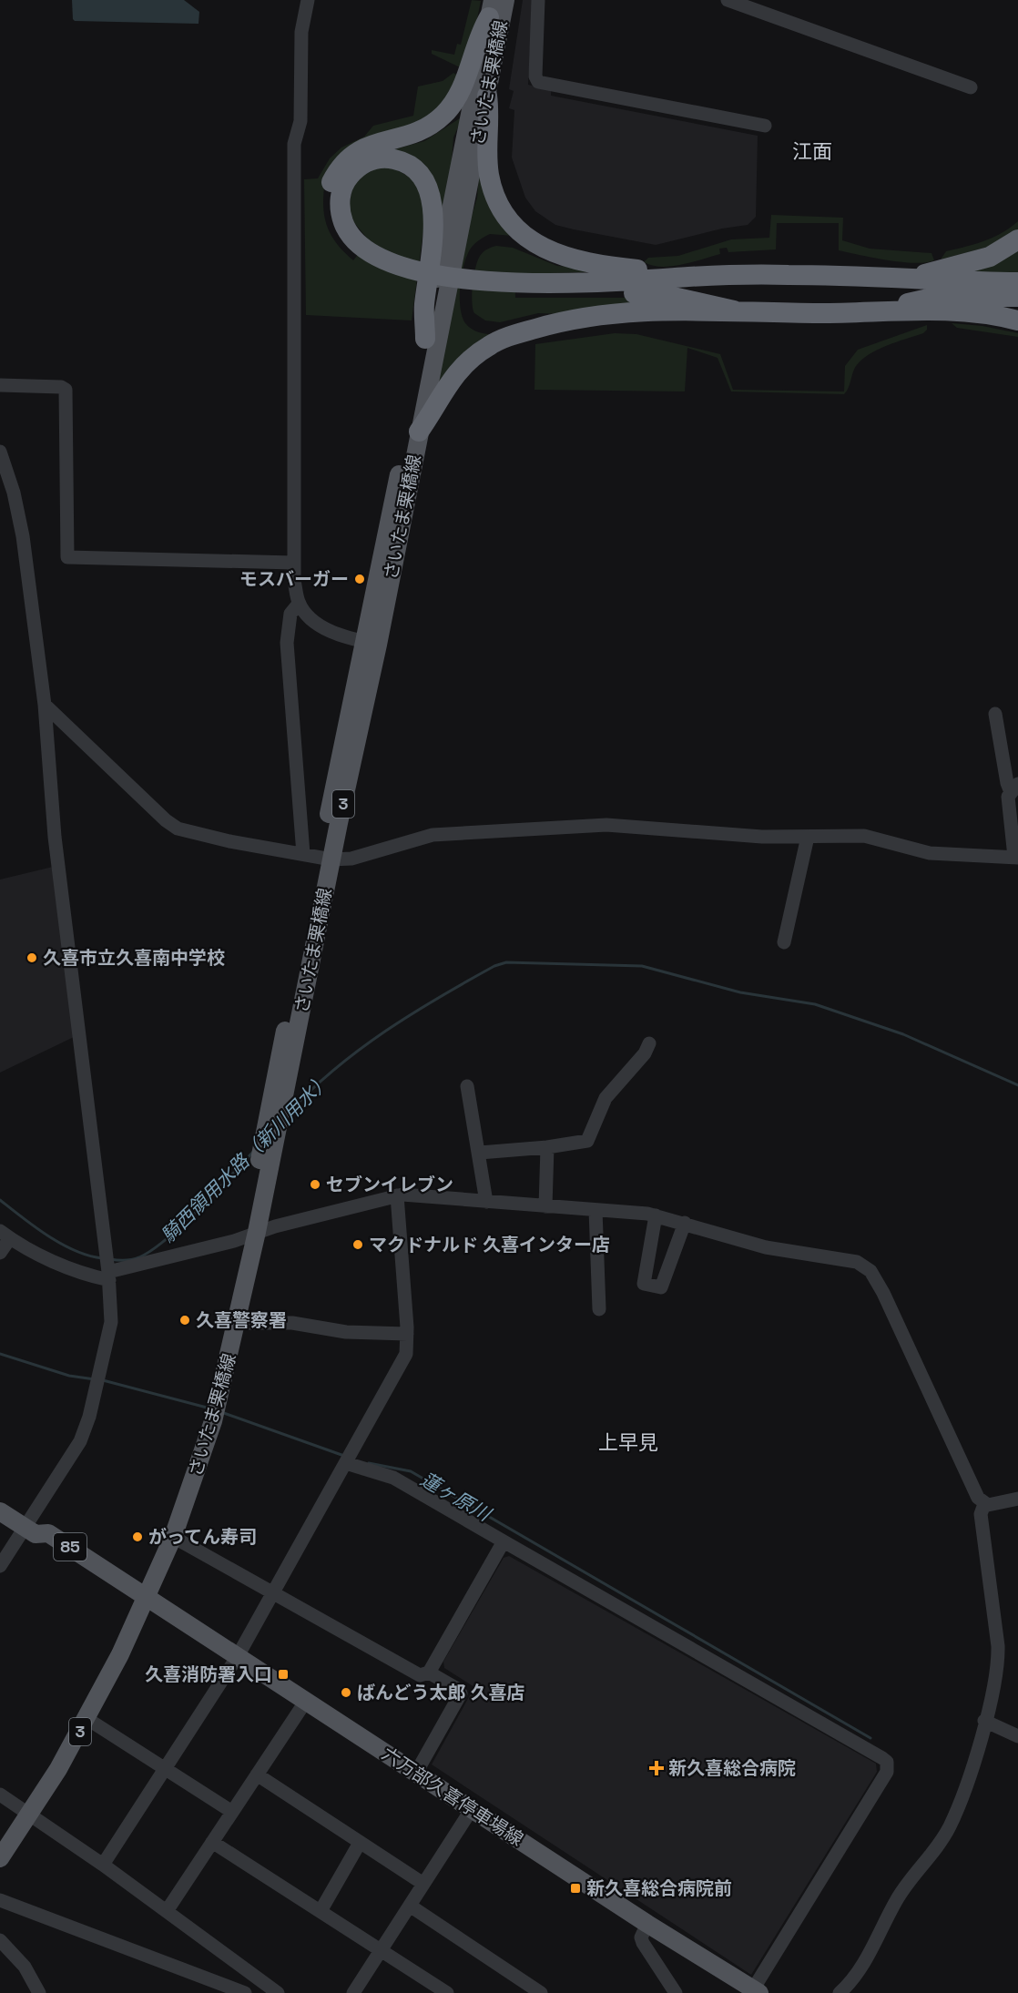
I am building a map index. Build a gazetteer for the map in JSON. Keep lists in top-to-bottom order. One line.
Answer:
{"streets":{"main road":["さいたま栗橋線","3","85","六万部久喜停車場線"]},"crossings":[["さいたま栗橋線","85"],["さいたま栗橋線","六万部久喜停車場線"],["85","六万部久喜停車場線"]],"districts":["江面","上早見"],"water":["騎西領用水路（新川用水）","蓮ヶ原川"],"places":{"other":["モスバーガー","久喜市立久喜南中学校","セブンイレブン","マクドナルド 久喜インター店","久喜警察署","がってん寿司","ばんどう太郎 久喜店"],"transit":["久喜消防署入口","新久喜総合病院前"],"health":["新久喜総合病院"]}}
